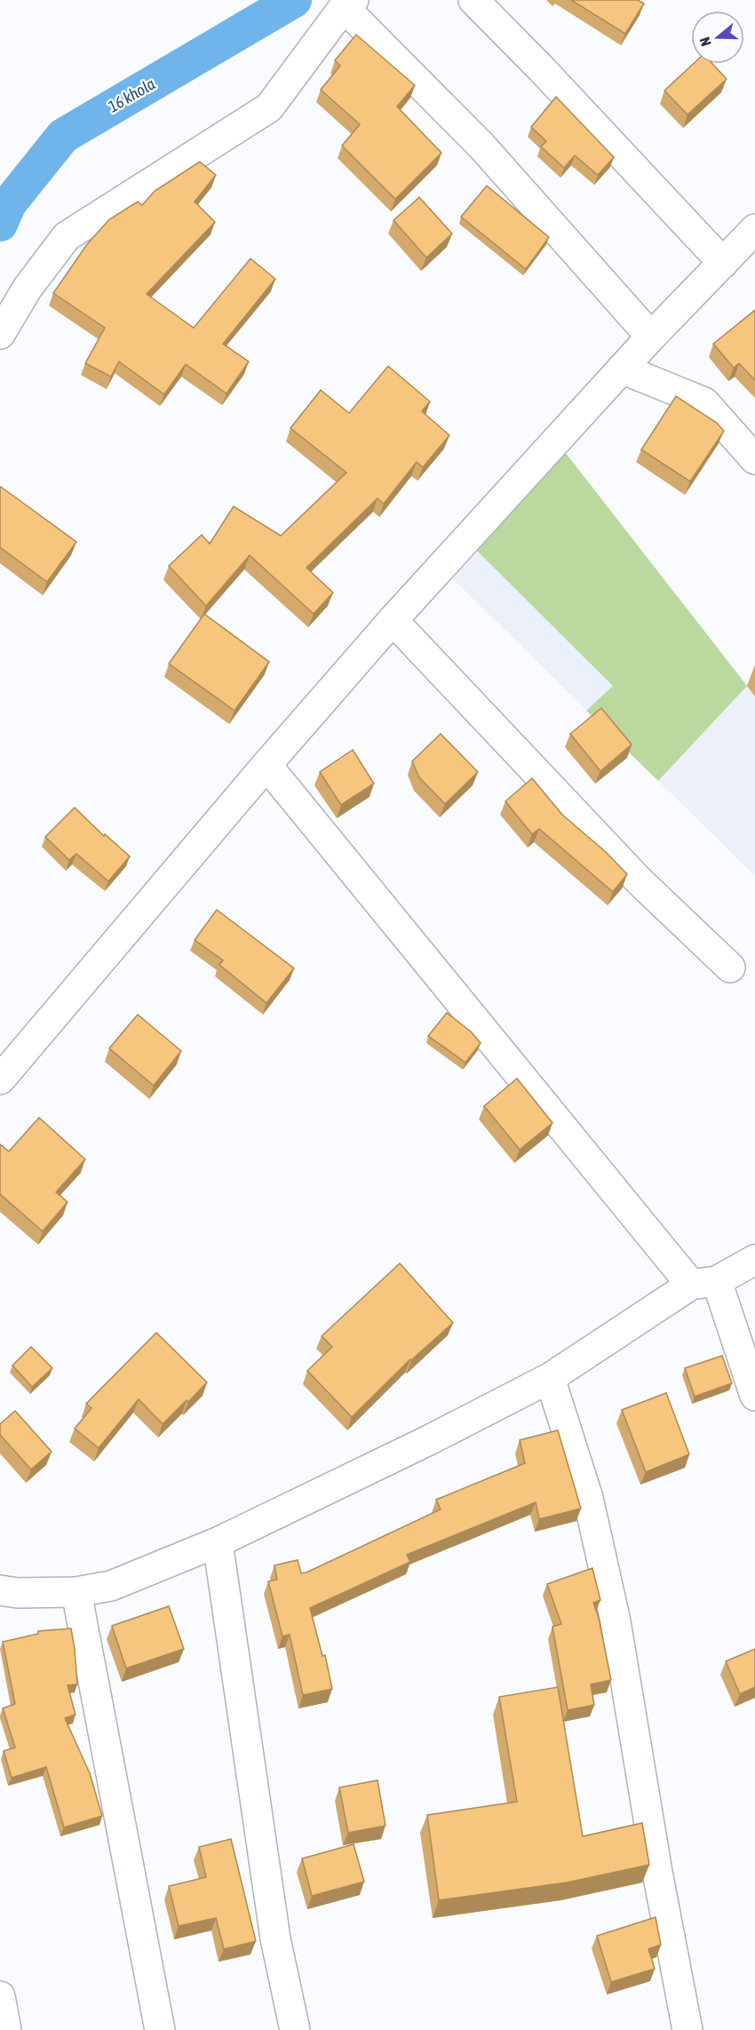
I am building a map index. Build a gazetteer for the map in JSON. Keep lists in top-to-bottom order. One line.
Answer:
{"water":["16 khola"],"north":"left"}
